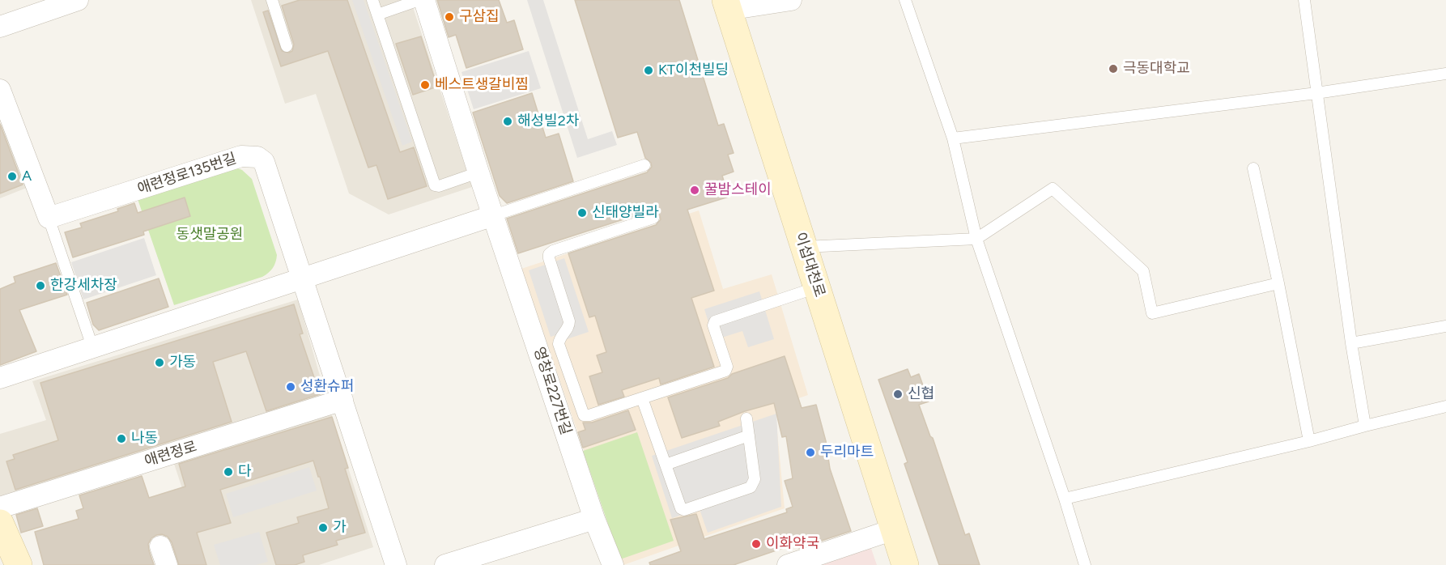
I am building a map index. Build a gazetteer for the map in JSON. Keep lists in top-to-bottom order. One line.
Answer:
{"streets":{"main road":["이섭대천로"],"street":["애련정로135번길","영창로227번길","애련정로"]},"crossings":[["애련정로135번길","애련정로"]],"parks":["동샛말공원"],"places":["구삼집","극동대학교","KT이천빌딩","베스트생갈비찜","해성빌2차","A","꿀밤스테이","신태양빌라","한강세차장","가동","성환슈퍼","신협","나동","두리마트","다","가","이화약국"]}
